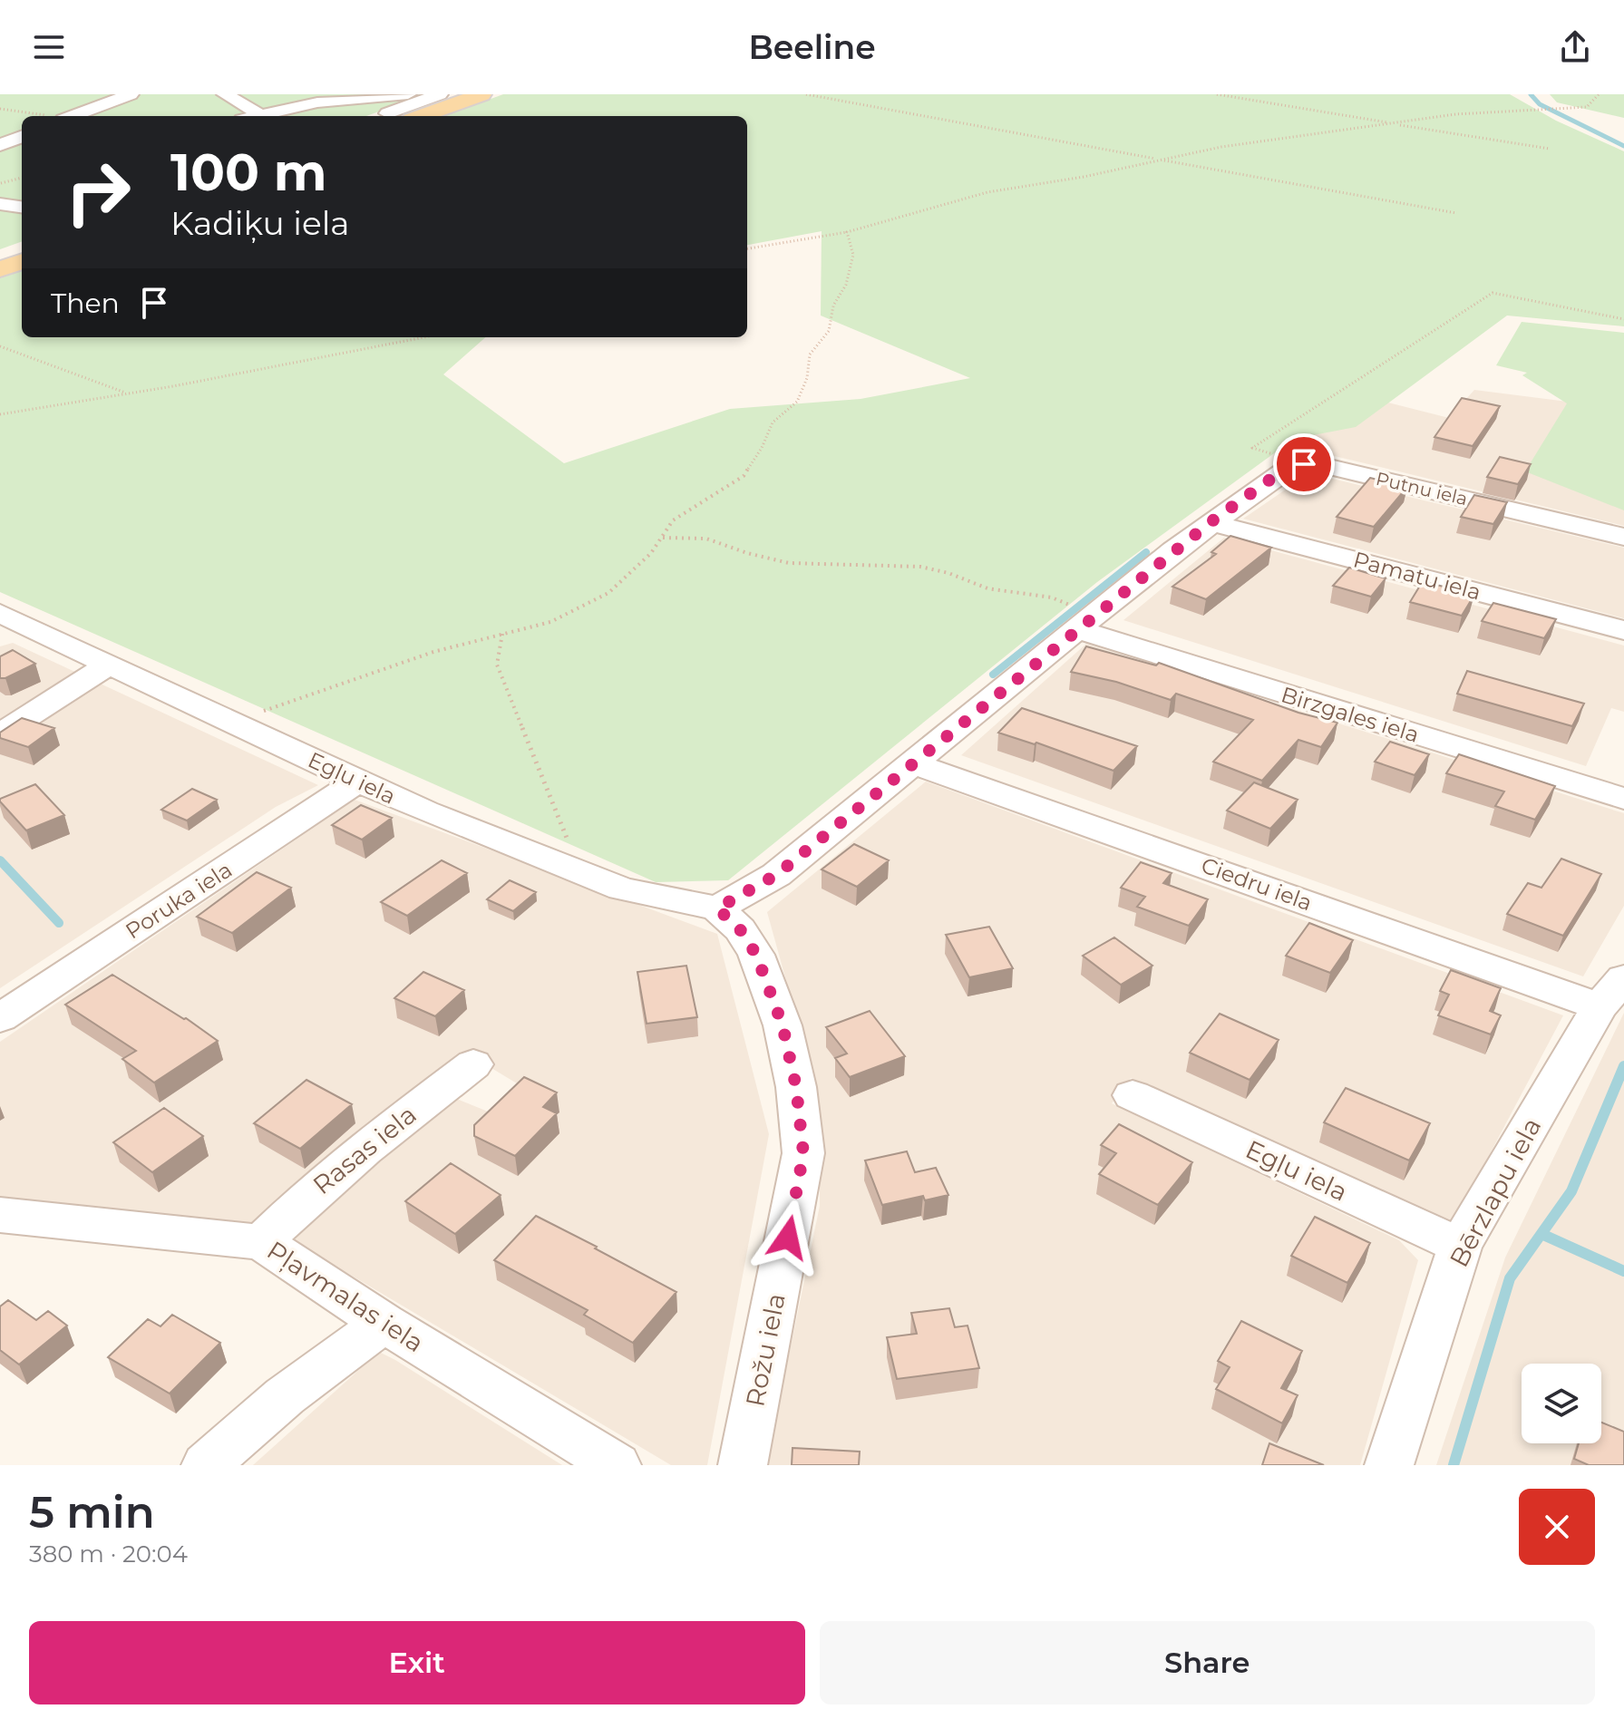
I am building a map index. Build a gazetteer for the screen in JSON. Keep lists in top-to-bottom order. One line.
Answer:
{"streets":{"street":["Putnu iela","Pamatu iela","Birzgales iela","Egļu iela","Ciedru iela","Poruka iela","Rasas iela","Bērzlapu iela","Pļavmalas iela","Rožu iela"]},"crossings":[["Egļu iela","Poruka iela"],["Egļu iela","Bērzlapu iela"],["Egļu iela","Rožu iela"],["Ciedru iela","Bērzlapu iela"],["Rasas iela","Pļavmalas iela"]],"page":{"header":"Beeline","turn":["100 m","Kadiķu iela"],"then":"Then","heading":["5 min","380 m · 20:04"],"buttons":["Exit","Share"]}}
